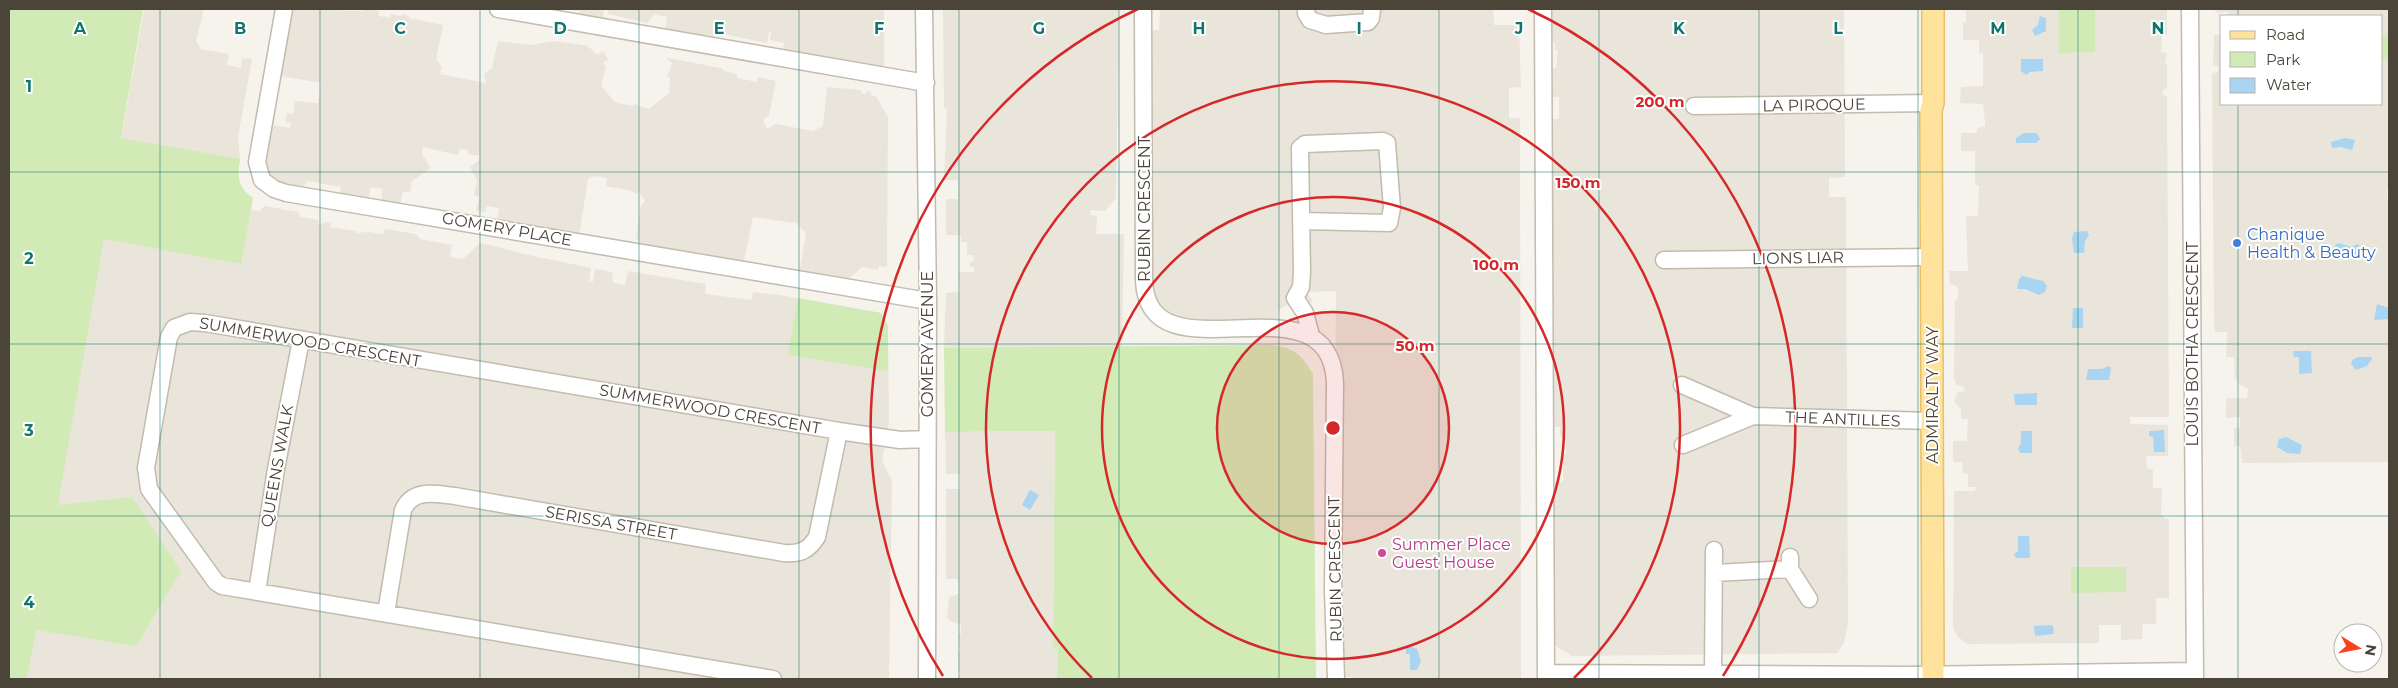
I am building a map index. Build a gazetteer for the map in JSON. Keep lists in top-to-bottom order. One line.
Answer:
{"streets":{"main road":["ADMIRALTY WAY"],"street":["LA PIROQUE","RUBIN CRESCENT","GOMERY PLACE","LIONS LIAR","SUMMERWOOD CRESCENT","GOMERY AVENUE","LOUIS BOTHA CRESCENT","THE ANTILLES","QUEENS WALK","SERISSA STREET"]},"crossings":[["LA PIROQUE","ADMIRALTY WAY"],["GOMERY PLACE","GOMERY AVENUE"],["LIONS LIAR","ADMIRALTY WAY"],["SUMMERWOOD CRESCENT","GOMERY AVENUE"],["SUMMERWOOD CRESCENT","QUEENS WALK"],["SUMMERWOOD CRESCENT","SERISSA STREET"],["ADMIRALTY WAY","THE ANTILLES"]],"places":["Chanique Health & Beauty","Summer Place Guest House"],"legend":["Road","Park","Water"],"north":"right","grid":{"columns":["A","B","C","D","E","F","G","H","I","J","K","L","M","N"],"rows":["1","2","3","4"]},"rings":["200 m","150 m","100 m","50 m"]}
